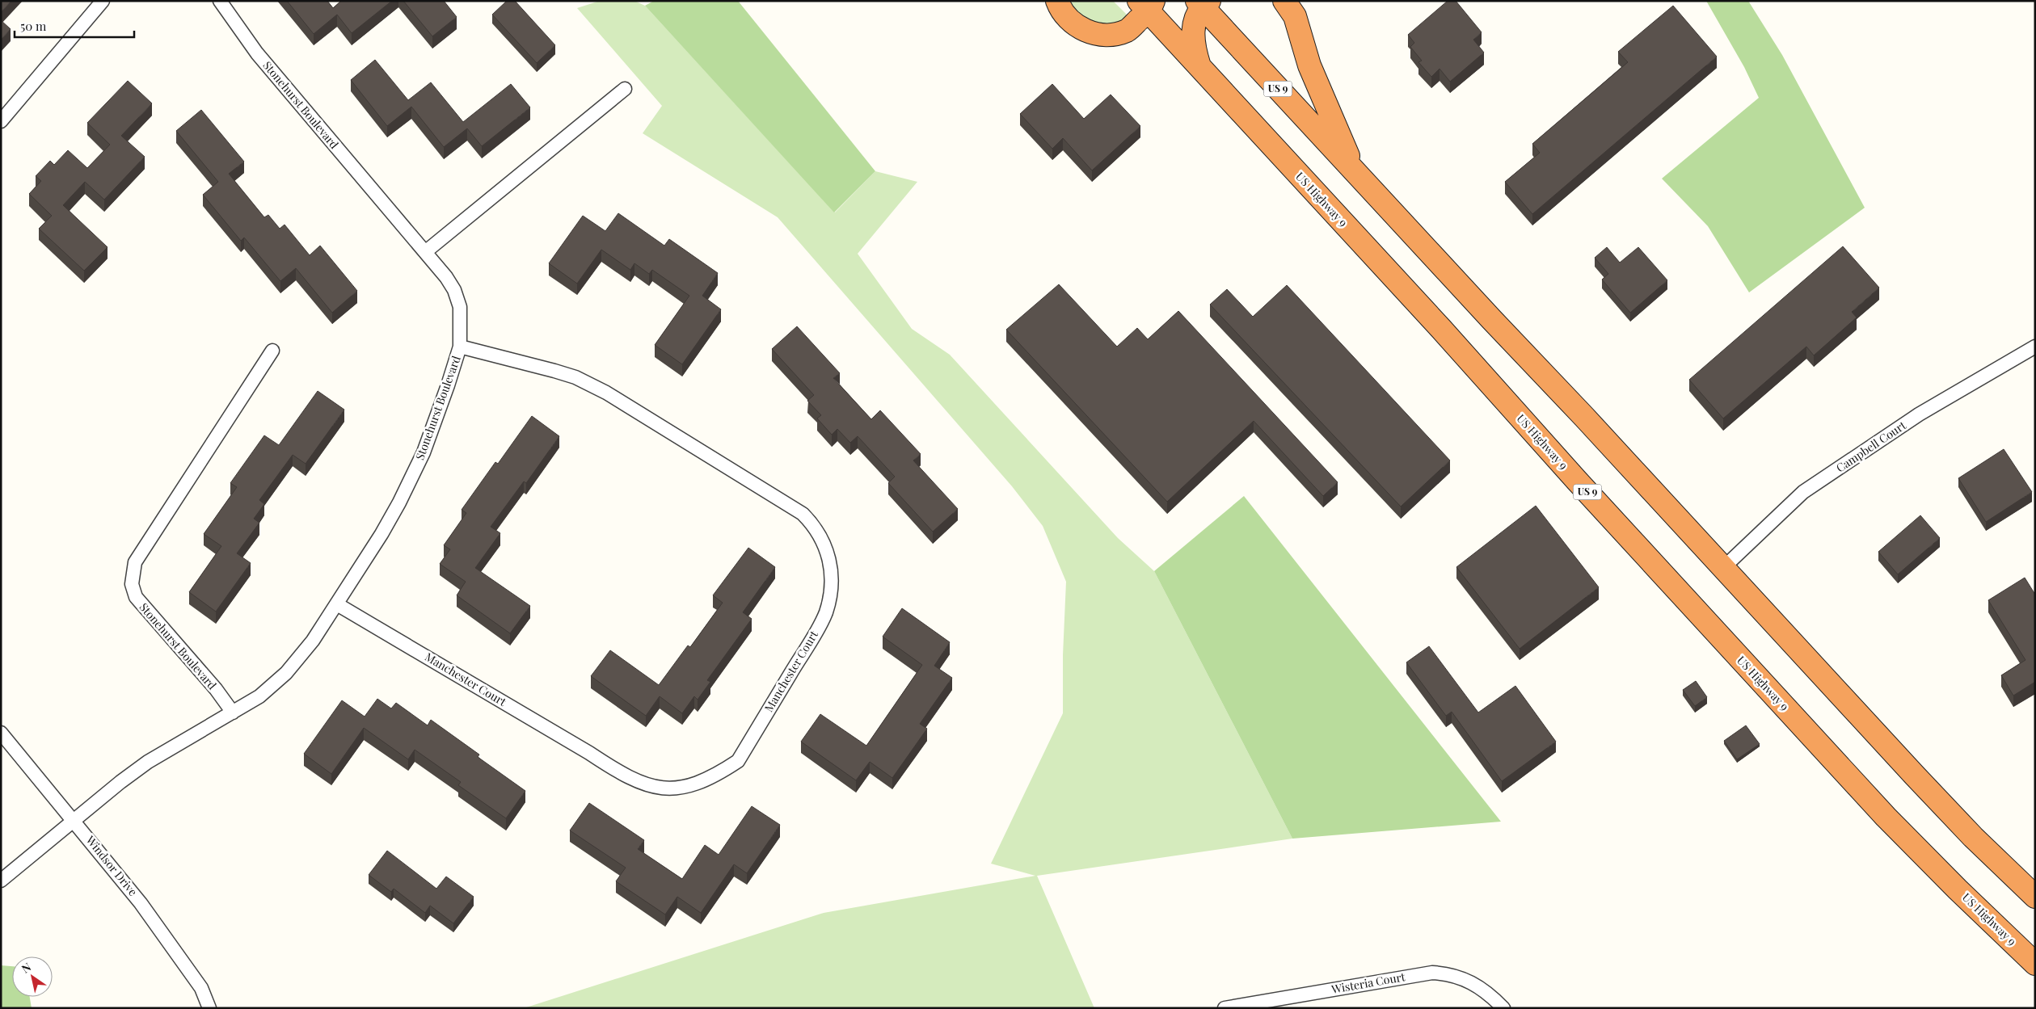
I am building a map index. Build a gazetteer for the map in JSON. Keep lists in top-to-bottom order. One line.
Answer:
{"streets":{"highway":["US 9","US Highway 9"],"street":["Stonehurst Boulevard","Campbell Court","Manchester Court","Windsor Drive","Wisteria Court"]},"crossings":[["US 9","Campbell Court"],["Stonehurst Boulevard","Manchester Court"],["Stonehurst Boulevard","Windsor Drive"]],"scale_bar":"50 m","north":"top left"}
